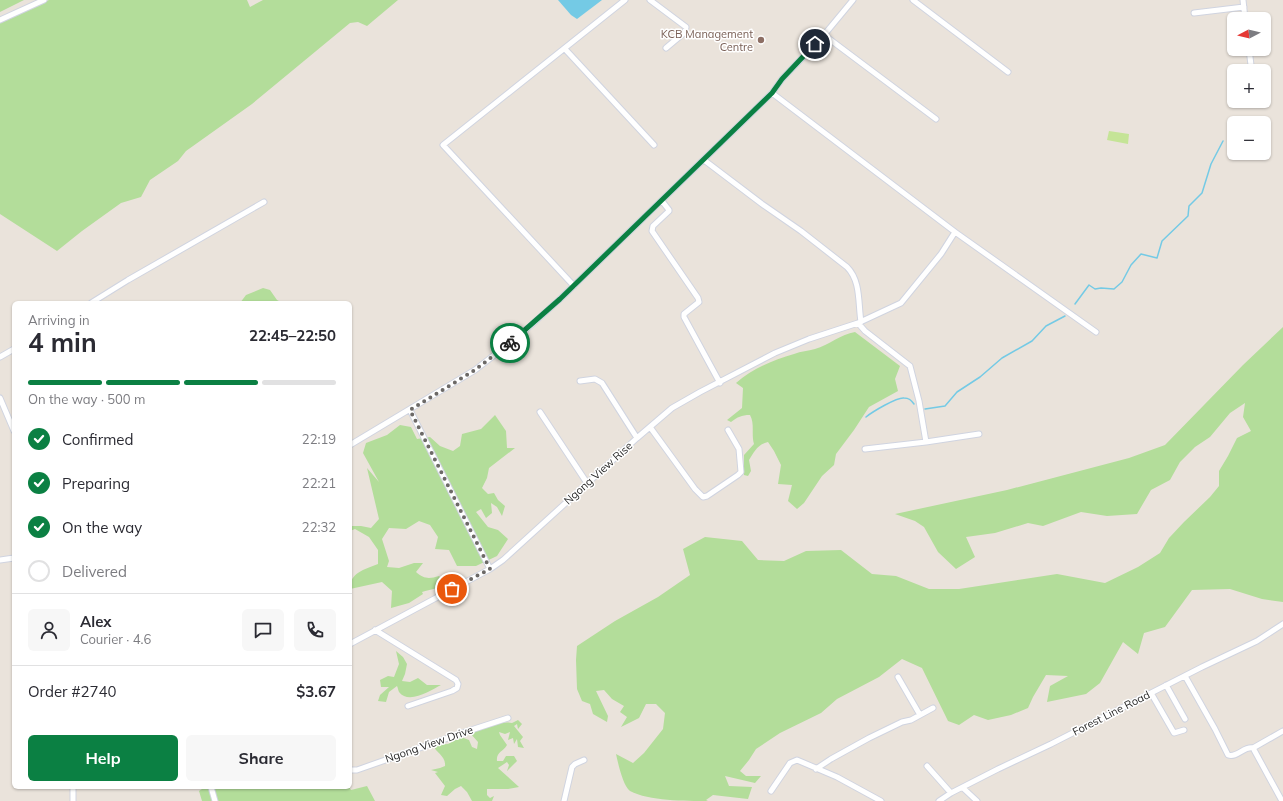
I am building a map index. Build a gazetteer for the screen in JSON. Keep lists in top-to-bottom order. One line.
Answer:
{"streets":{"street":["Ngong View Rise","Forest Line Road","Ngong View Drive"]},"places":["KCB Management Centre"],"north":"left","page":{"map_buttons":["+","−"],"heading":["4 min","Arriving in","22:45–22:50"],"panel":["Alex","Courier · 4.6","Order #2740","$3.67"],"bar":"On the way · 500 m","list":[["Confirmed","22:19"],["Preparing","22:21"],["On the way","22:32"],"Delivered"],"buttons":["Help","Share"]}}
